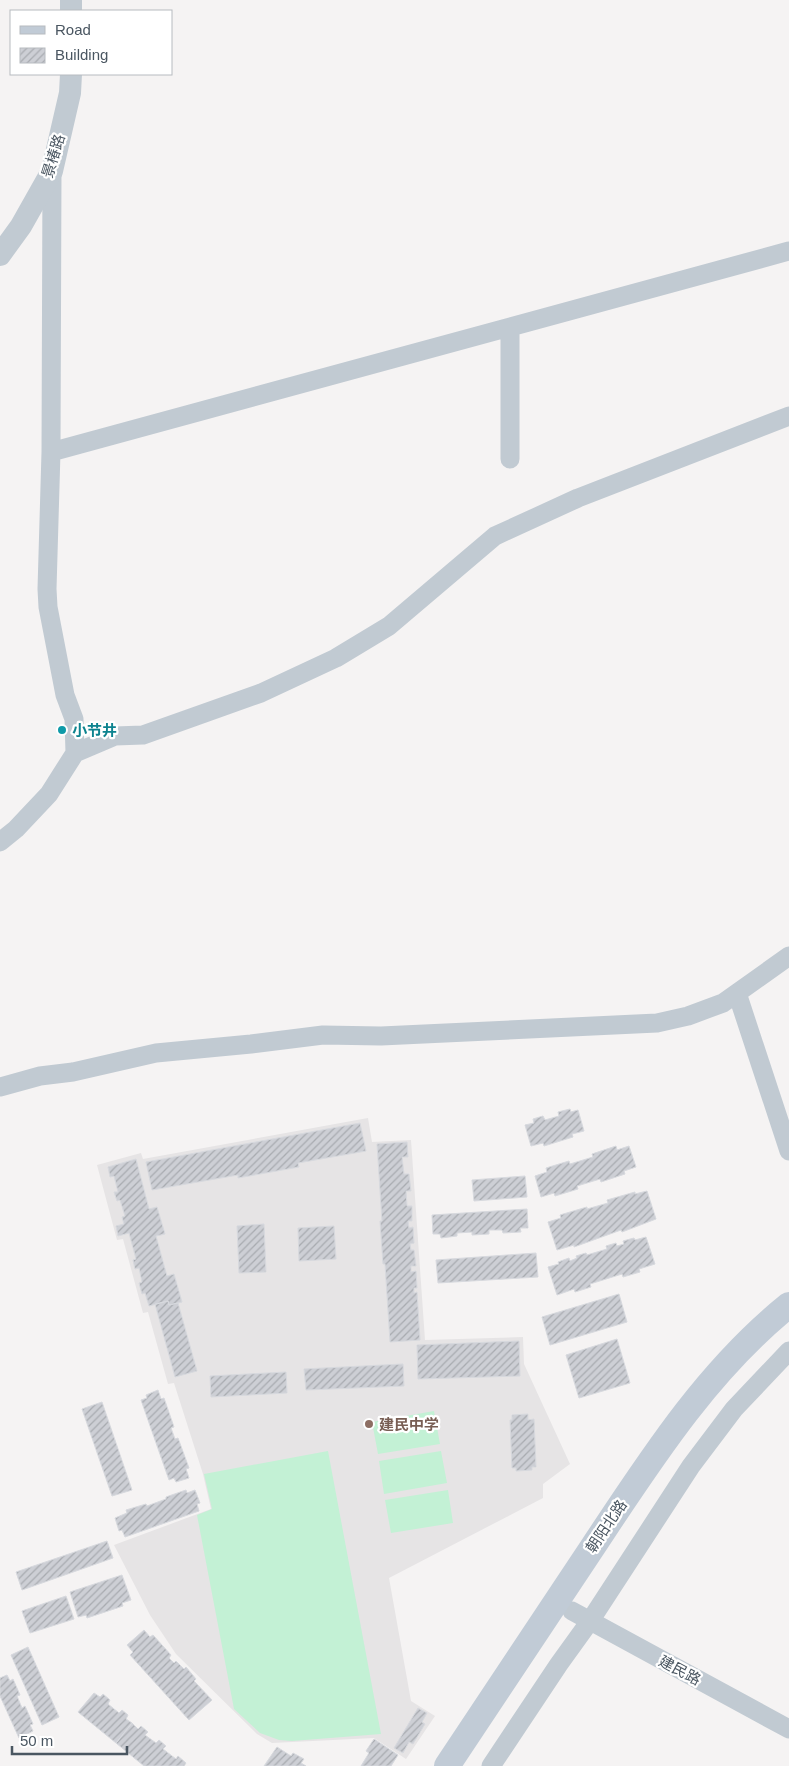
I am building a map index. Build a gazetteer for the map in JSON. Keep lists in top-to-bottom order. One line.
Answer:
{"streets":{"main road":["朝阳北路"],"street":["景椿路","建民路"]},"crossings":[["朝阳北路","建民路"]],"places":["小节井","建民中学"],"legend":["Road","Building"],"scale_bar":"50 m"}
